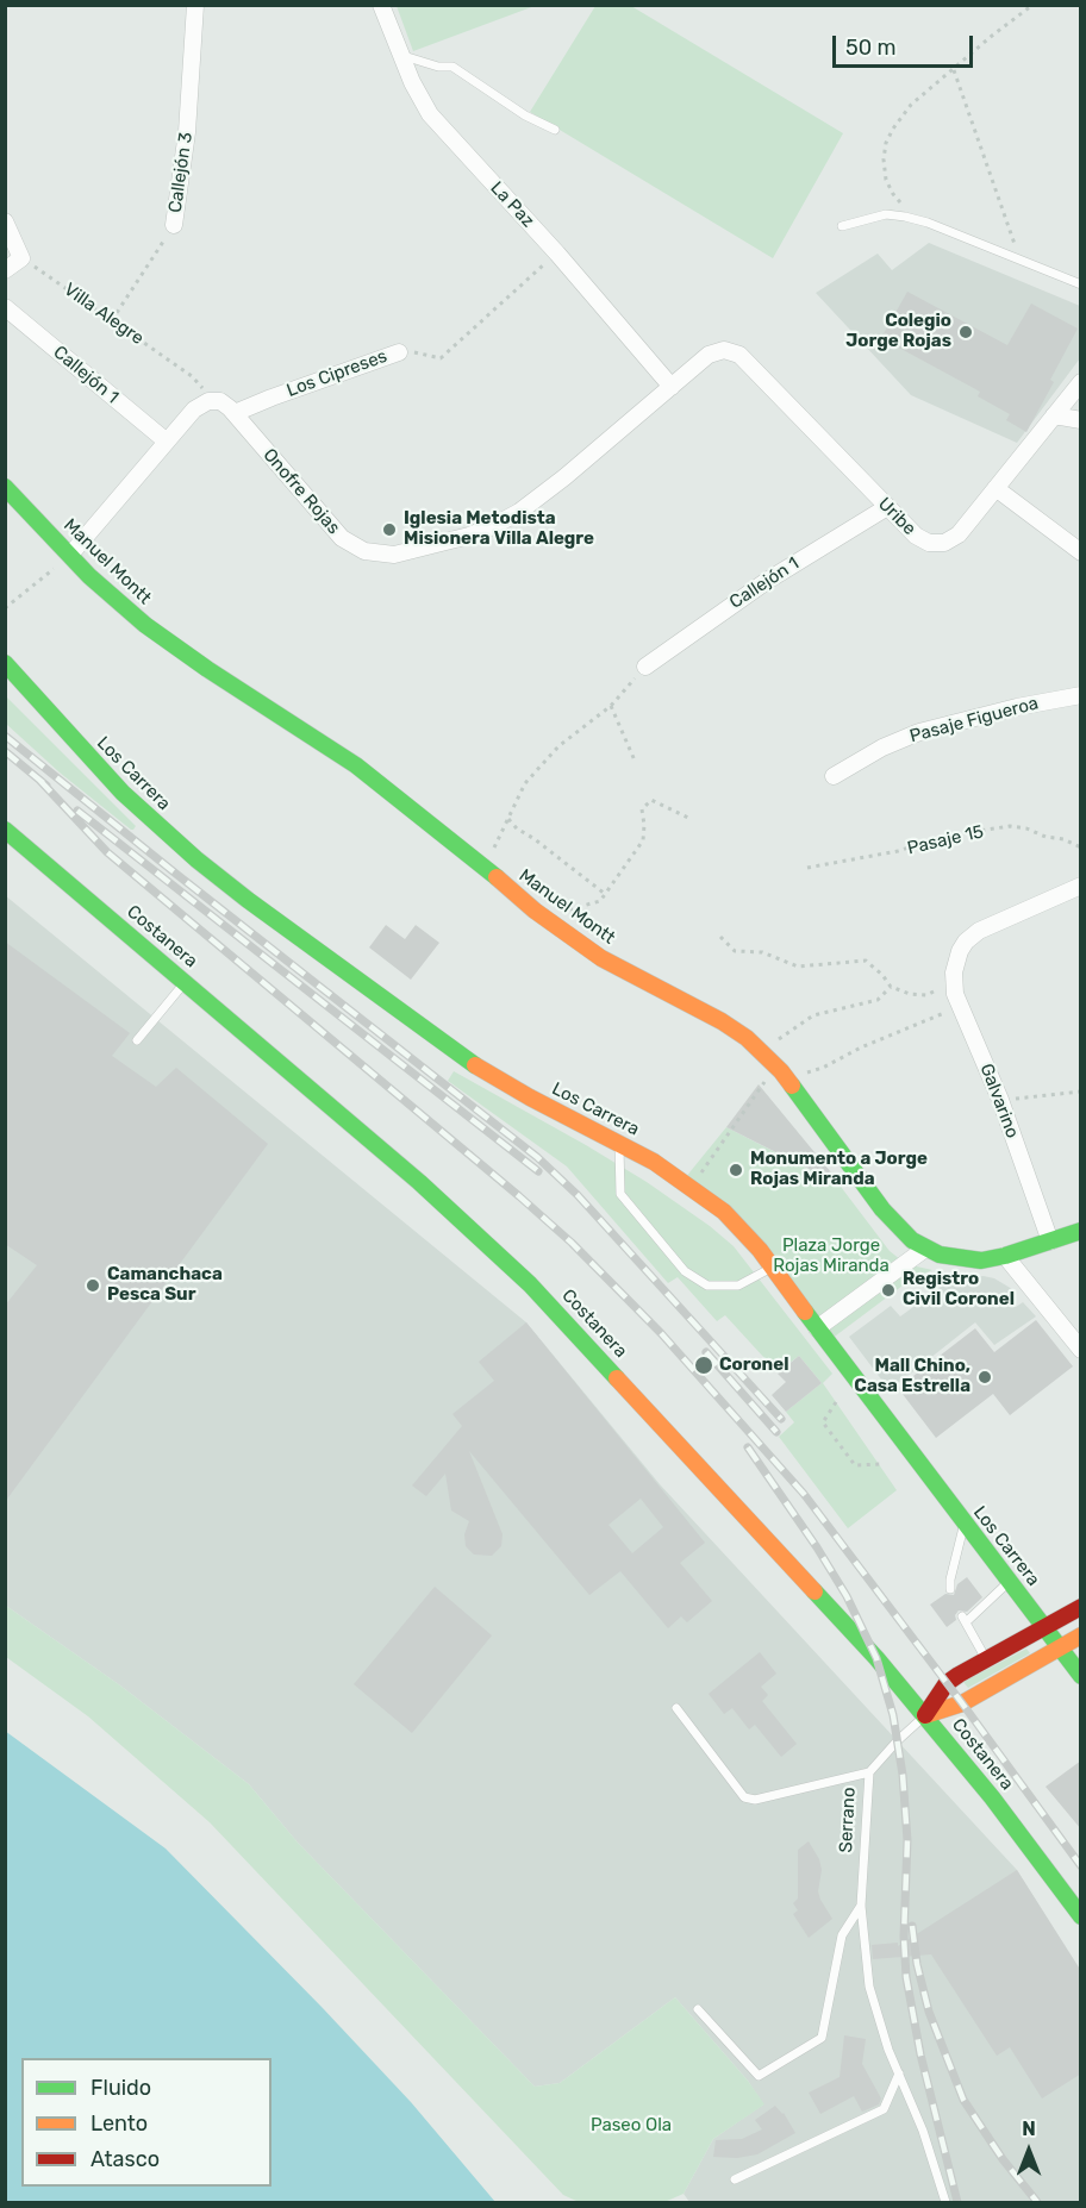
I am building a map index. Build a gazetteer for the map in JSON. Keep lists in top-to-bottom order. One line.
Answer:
{"streets":{"main road":["Manuel Montt","Los Carrera","Costanera","Serrano"],"street":["Callejón 3","La Paz","Los Cipreses","Callejón 1","Onofre Rojas","Uribe","Pasaje Figueroa","Galvarino"],"path":["Villa Alegre","Pasaje 15"]},"crossings":[["Callejón 3","Villa Alegre"],["La Paz","Los Cipreses"],["La Paz","Onofre Rojas"],["Villa Alegre","Onofre Rojas"],["Los Cipreses","Onofre Rojas"],["Callejón 1","Uribe"],["Onofre Rojas","Uribe"],["Manuel Montt","Galvarino"],["Los Carrera","Serrano"],["Costanera","Serrano"]],"parks":["Plaza Jorge Rojas Miranda","Paseo Ola"],"places":["Colegio Jorge Rojas","Iglesia Metodista Misionera Villa Alegre","Monumento a Jorge Rojas Miranda","Camanchaca Pesca Sur","Registro Civil Coronel","Coronel","Mall Chino, Casa Estrella"],"legend":["Fluido","Lento","Atasco"],"scale_bar":"50 m","north":"top"}
